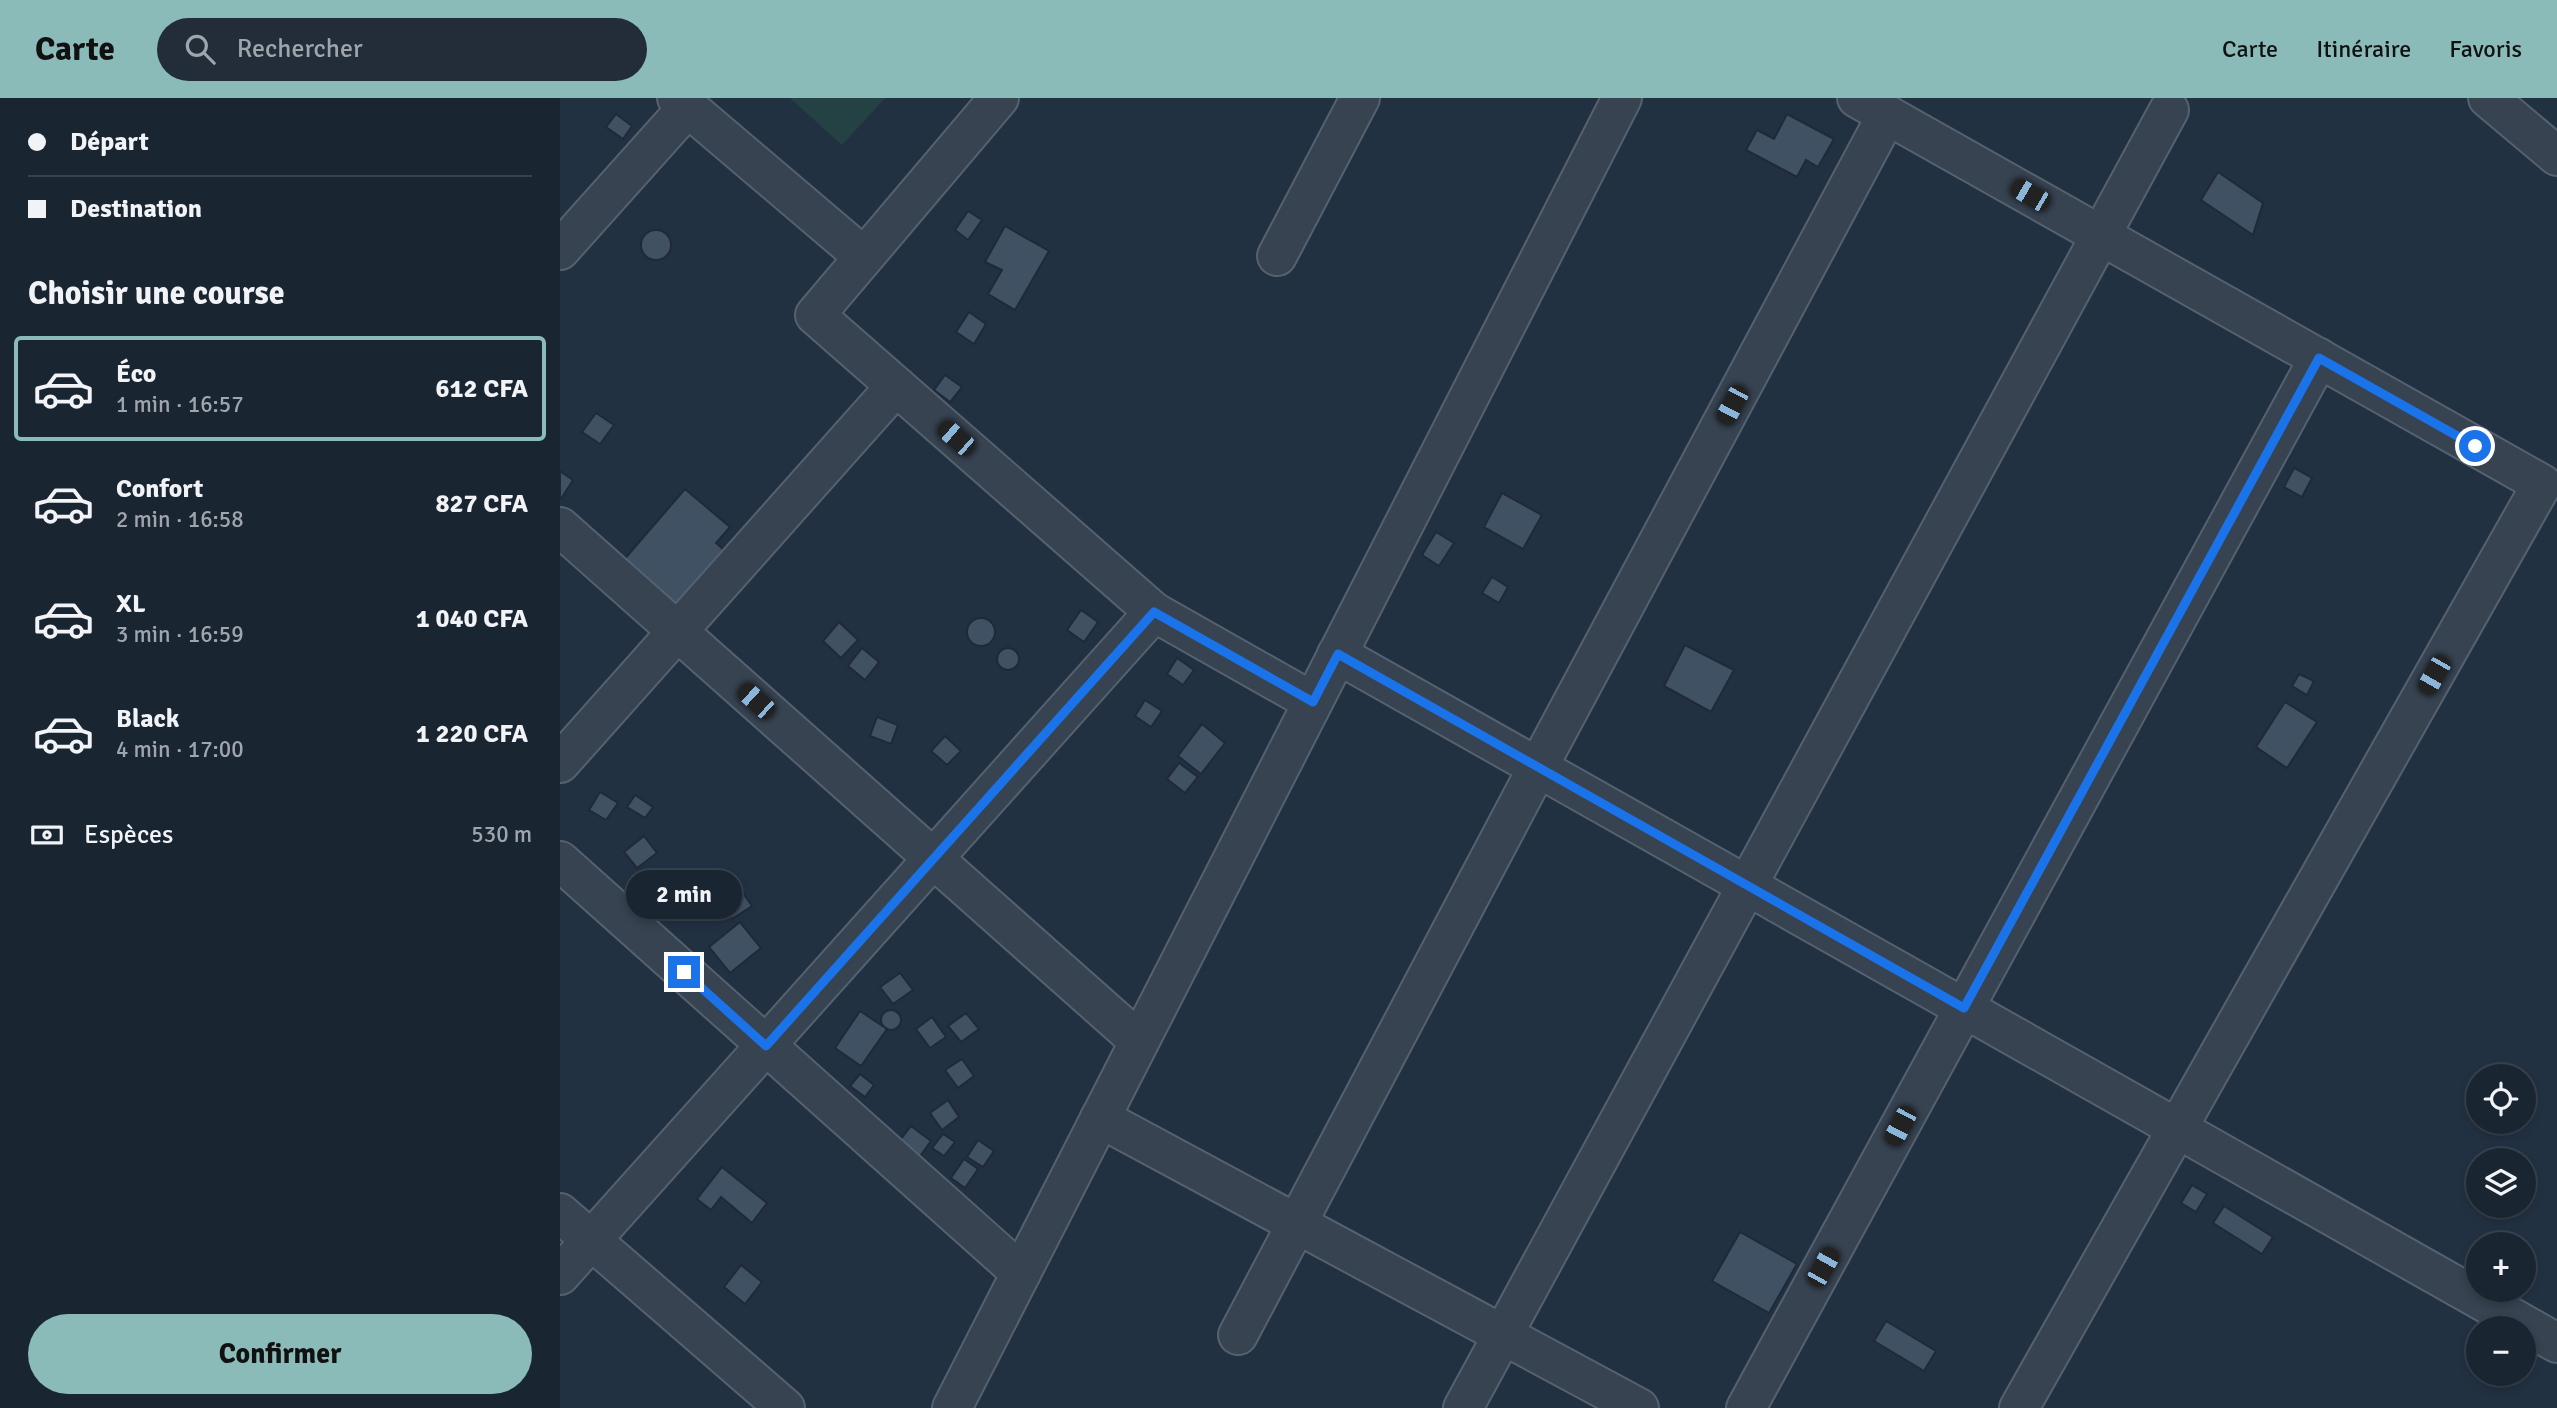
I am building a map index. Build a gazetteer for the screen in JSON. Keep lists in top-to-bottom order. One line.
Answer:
{"page":{"header":"Carte","search":"Rechercher","nav":["Carte","Itinéraire","Favoris"],"banner":["Départ","Destination"],"heading":"Choisir une course","list":[{"name":"Éco","note":"1 min · 16:57","value":"612 CFA"},{"name":"Confort","note":"2 min · 16:58","value":"827 CFA"},{"name":"XL","note":"3 min · 16:59","value":"1 040 CFA"},{"name":"Black","note":"4 min · 17:00","value":"1 220 CFA"}],"pay":["Espèces","530 m"],"bubble":"2 min","map_buttons":["+","−"],"buttons":"Confirmer"}}
